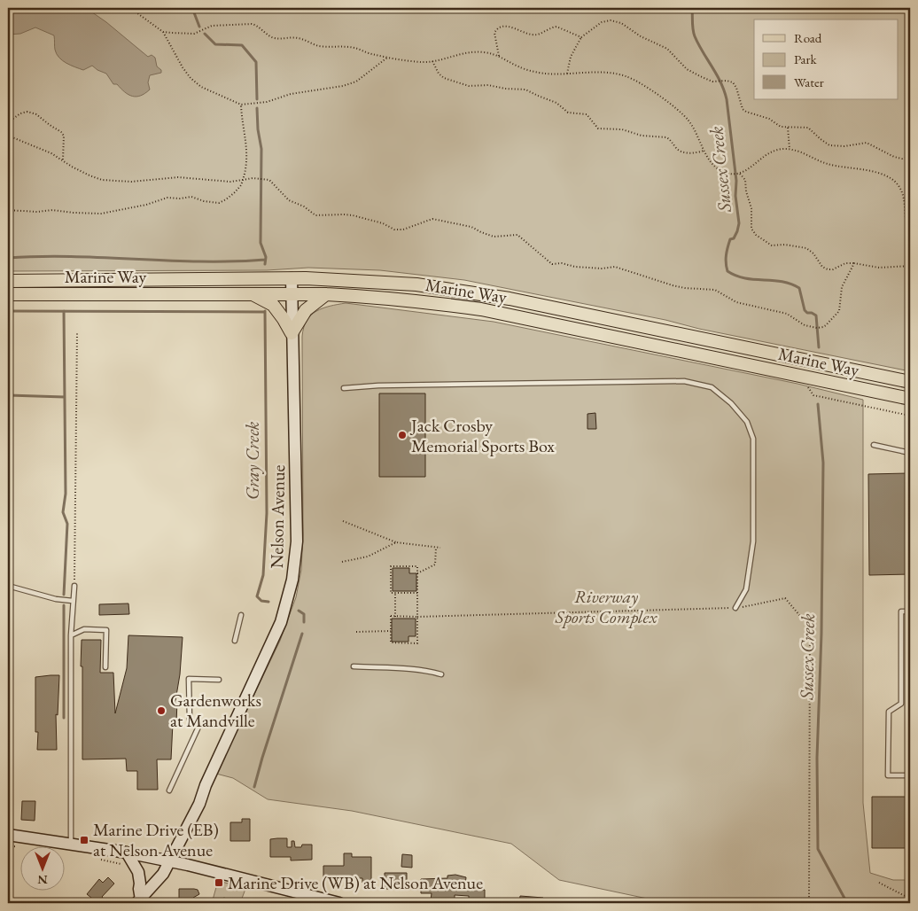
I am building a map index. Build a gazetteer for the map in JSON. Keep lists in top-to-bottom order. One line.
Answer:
{"streets":{"main road":["Marine Way"],"street":["Nelson Avenue"]},"crossings":[["Marine Way","Nelson Avenue"]],"water":["Sussex Creek","Gray Creek"],"parks":["Riverway Sports Complex"],"places":{"other":["Jack Crosby Memorial Sports Box","Gardenworks at Mandville"],"transit":["Marine Drive (EB) at Nelson Avenue","Marine Drive (WB) at Nelson Avenue"]},"legend":["Road","Park","Water"],"north":"bottom"}
